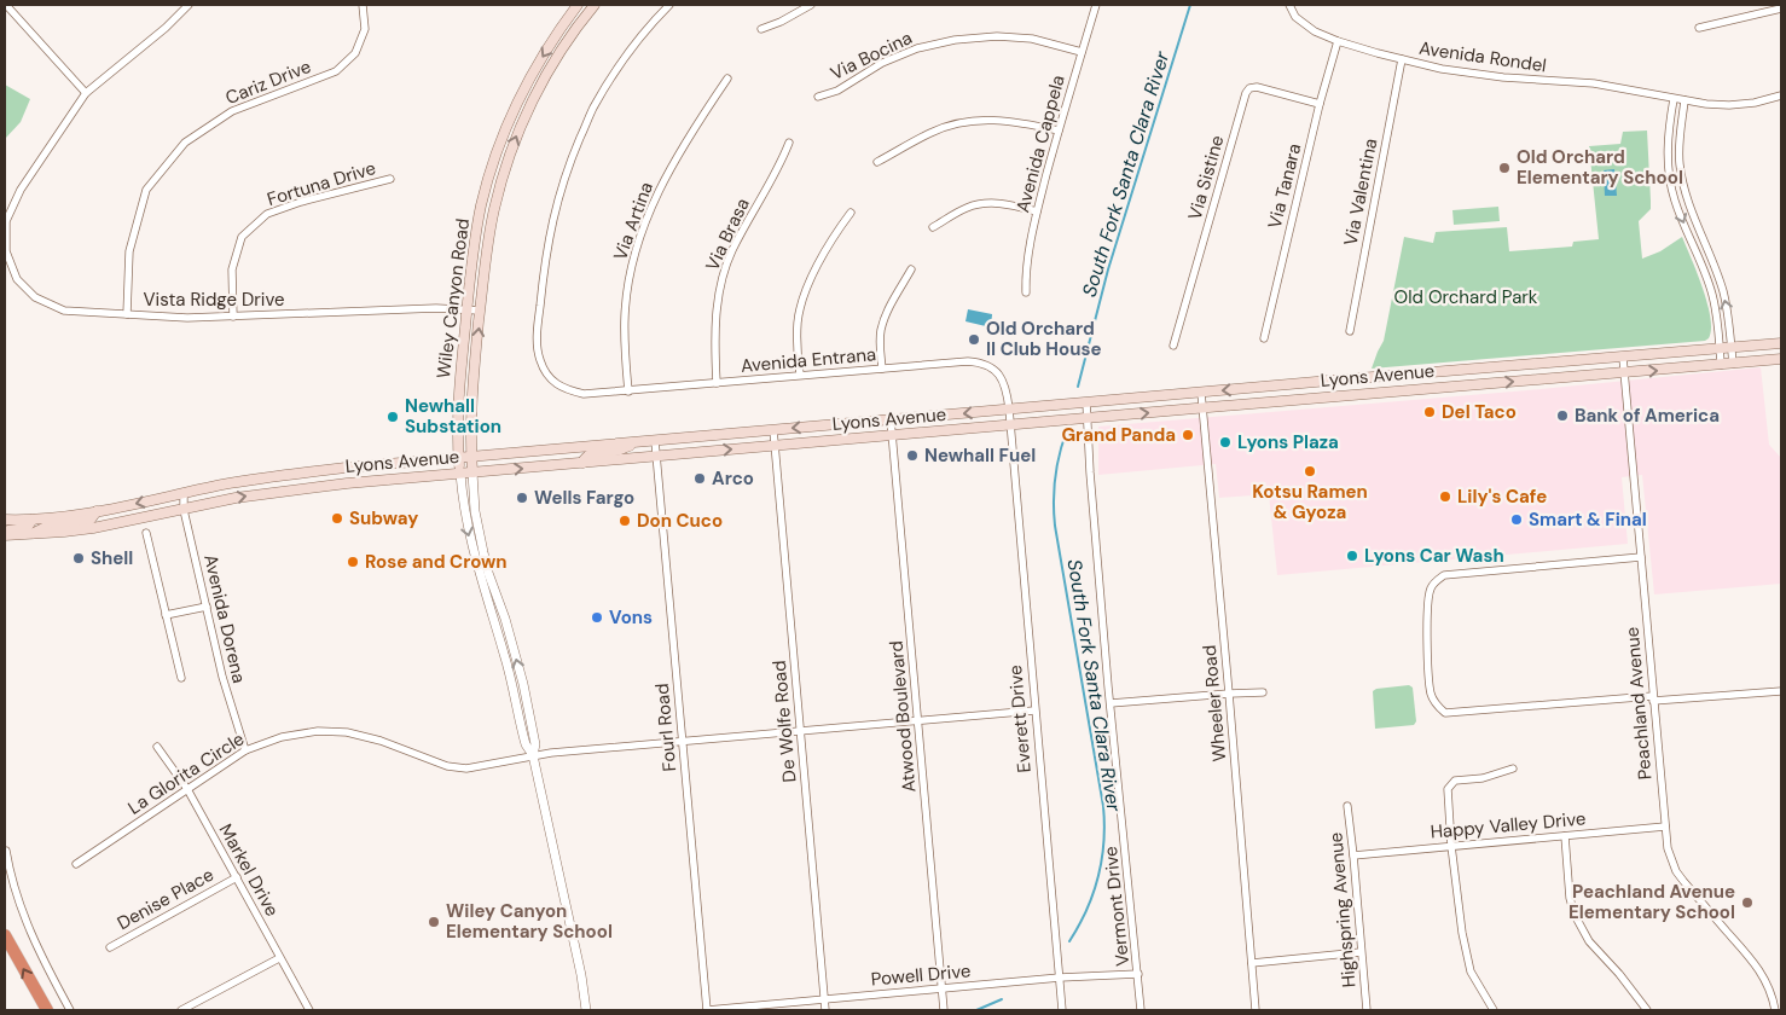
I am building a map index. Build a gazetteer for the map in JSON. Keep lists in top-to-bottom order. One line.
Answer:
{"streets":{"main road":["Wiley Canyon Road","Lyons Avenue"],"street":["Via Bocina","Avenida Rondel","Cariz Drive","Avenida Cappela","Via Sistine","Fortuna Drive","Via Tanara","Via Valentina","Via Artina","Via Brasa","Vista Ridge Drive","Avenida Entrana","Avenida Dorena","Wheeler Road","Peachland Avenue","Atwood Boulevard","Everett Drive","De Wolfe Road","Fourl Road","La Glorita Circle","Happy Valley Drive","Markel Drive","Denise Place","Vermont Drive","Highspring Avenue","Powell Drive"]},"crossings":[["Via Bocina","Avenida Cappela"],["Avenida Rondel","Via Tanara"],["Avenida Rondel","Via Valentina"],["Cariz Drive","Vista Ridge Drive"],["Via Sistine","Via Tanara"],["Fortuna Drive","Vista Ridge Drive"],["Via Artina","Avenida Entrana"],["Via Brasa","Avenida Entrana"],["Wiley Canyon Road","Vista Ridge Drive"],["Wiley Canyon Road","Lyons Avenue"],["Wiley Canyon Road","La Glorita Circle"],["Avenida Entrana","Lyons Avenue"],["Avenida Entrana","Everett Drive"],["Lyons Avenue","Avenida Dorena"],["Lyons Avenue","Wheeler Road"],["Lyons Avenue","Peachland Avenue"],["Lyons Avenue","Atwood Boulevard"],["Lyons Avenue","Everett Drive"],["Lyons Avenue","De Wolfe Road"],["Lyons Avenue","Fourl Road"],["Lyons Avenue","Vermont Drive"],["Avenida Dorena","La Glorita Circle"],["Peachland Avenue","Happy Valley Drive"],["Atwood Boulevard","La Glorita Circle"],["Atwood Boulevard","Powell Drive"],["Everett Drive","La Glorita Circle"],["Everett Drive","Powell Drive"],["De Wolfe Road","La Glorita Circle"],["De Wolfe Road","Powell Drive"],["Fourl Road","La Glorita Circle"],["Fourl Road","Powell Drive"],["La Glorita Circle","Markel Drive"],["Happy Valley Drive","Highspring Avenue"],["Markel Drive","Denise Place"],["Vermont Drive","Powell Drive"]],"water":["South Fork Santa Clara River"],"parks":["Old Orchard Park"],"places":["Old Orchard Elementary School","Old Orchard II Club House","Del Taco","Bank of America","Newhall Substation","Grand Panda","Lyons Plaza","Newhall Fuel","Kotsu Ramen & Gyoza","Arco","Lily's Cafe","Wells Fargo","Subway","Smart & Final","Don Cuco","Lyons Car Wash","Shell","Rose and Crown","Vons","Peachland Avenue Elementary School","Wiley Canyon Elementary School"]}
